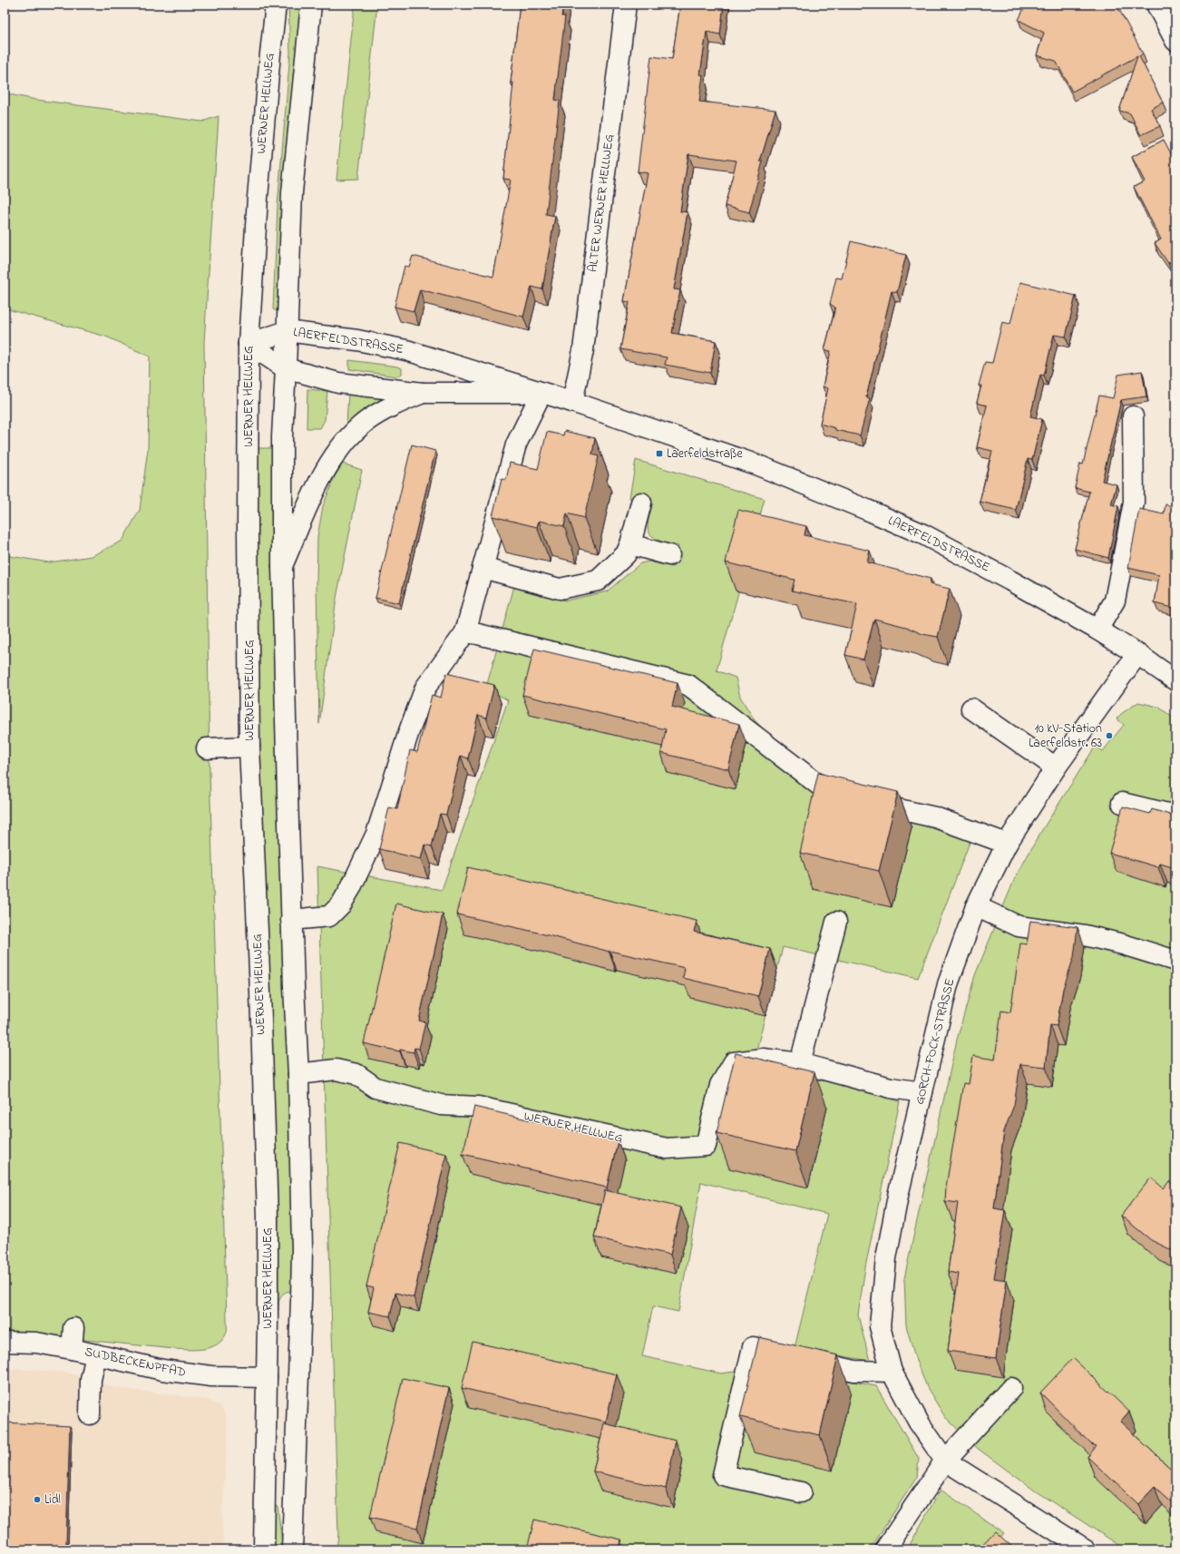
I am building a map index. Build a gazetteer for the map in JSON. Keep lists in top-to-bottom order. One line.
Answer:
{"streets":{"street":["WERNER HELLWEG","ALTER WERNER HELLWEG","LAERFELDSTRASSE","GORCH-FOCK-STRASSE","SUDBECKENPFAD"]},"crossings":[["WERNER HELLWEG","LAERFELDSTRASSE"],["WERNER HELLWEG","SUDBECKENPFAD"],["ALTER WERNER HELLWEG","LAERFELDSTRASSE"],["LAERFELDSTRASSE","GORCH-FOCK-STRASSE"]],"places":{"transit":["Laerfeldstraße"],"other":["10 kV-Station Laerfeldstr. 63","Lidl"]}}
